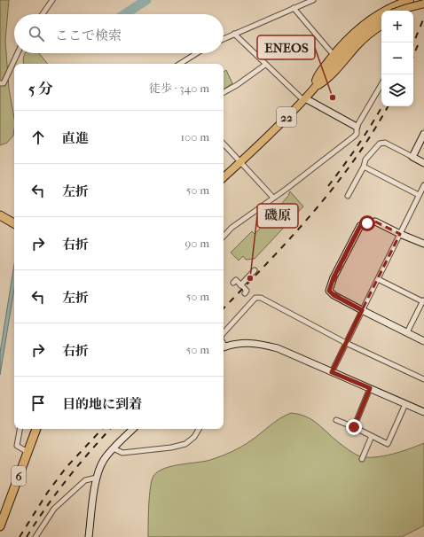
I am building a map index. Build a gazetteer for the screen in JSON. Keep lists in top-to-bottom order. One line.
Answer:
{"streets":{"highway":["6"],"main road":["22"]},"places":["ENEOS","磯原"],"page":{"map_buttons":["+","−"],"search":"ここで検索","heading":["5 分","徒歩 · 340 m"],"list":[["直進","100 m"],["左折","50 m"],["右折","90 m"],["左折","50 m"],["右折","50 m"],"目的地に到着"]}}
